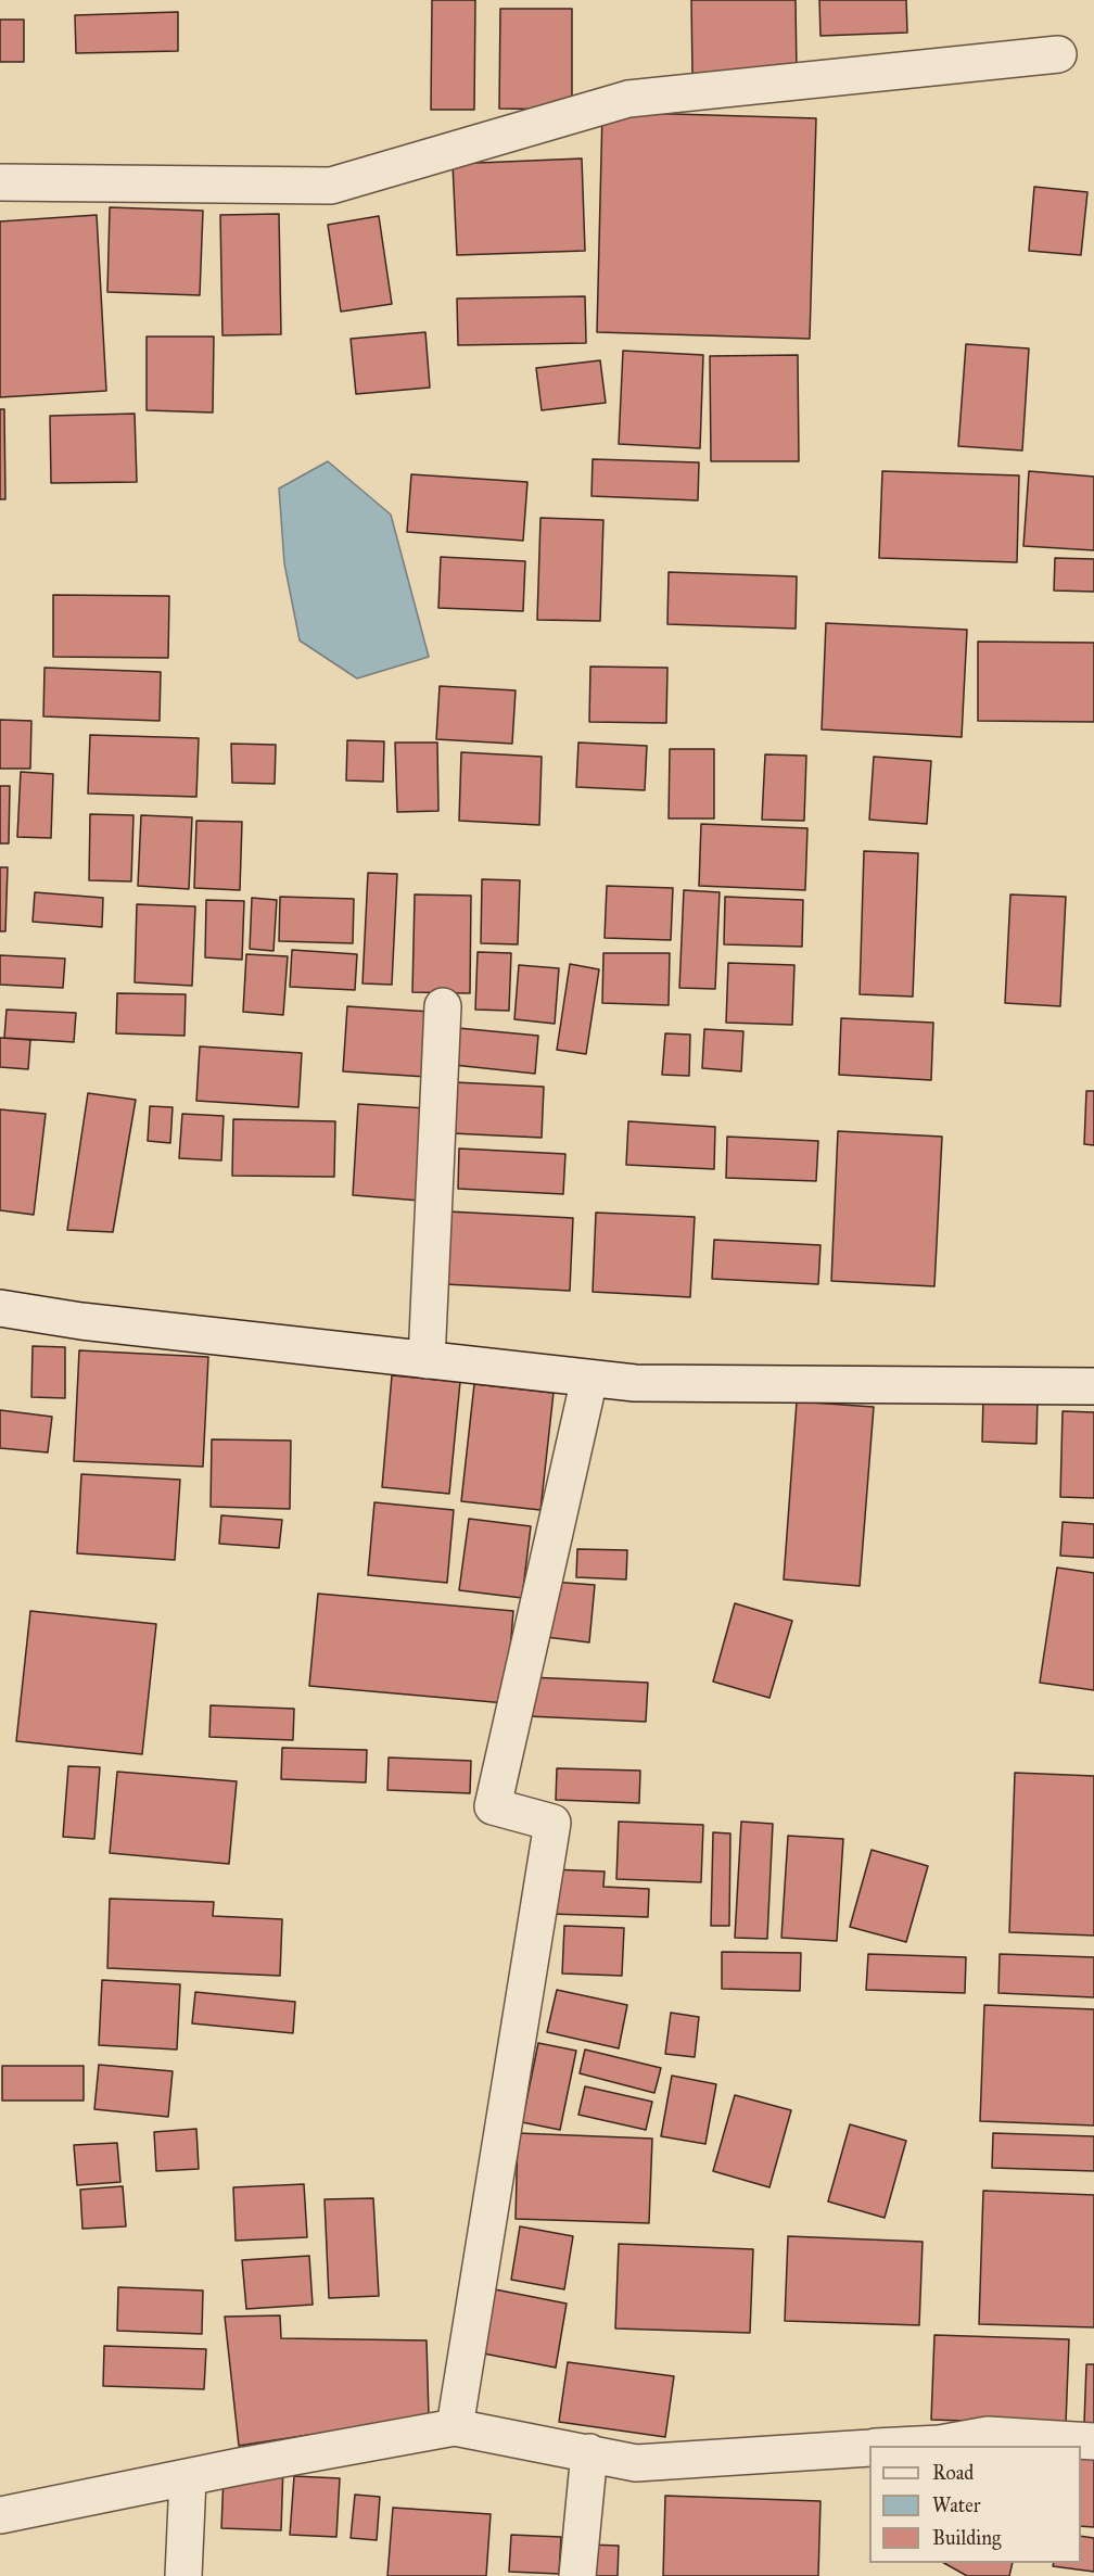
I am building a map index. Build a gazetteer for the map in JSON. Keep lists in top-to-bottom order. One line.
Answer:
{"legend":["Road","Water","Building"]}
